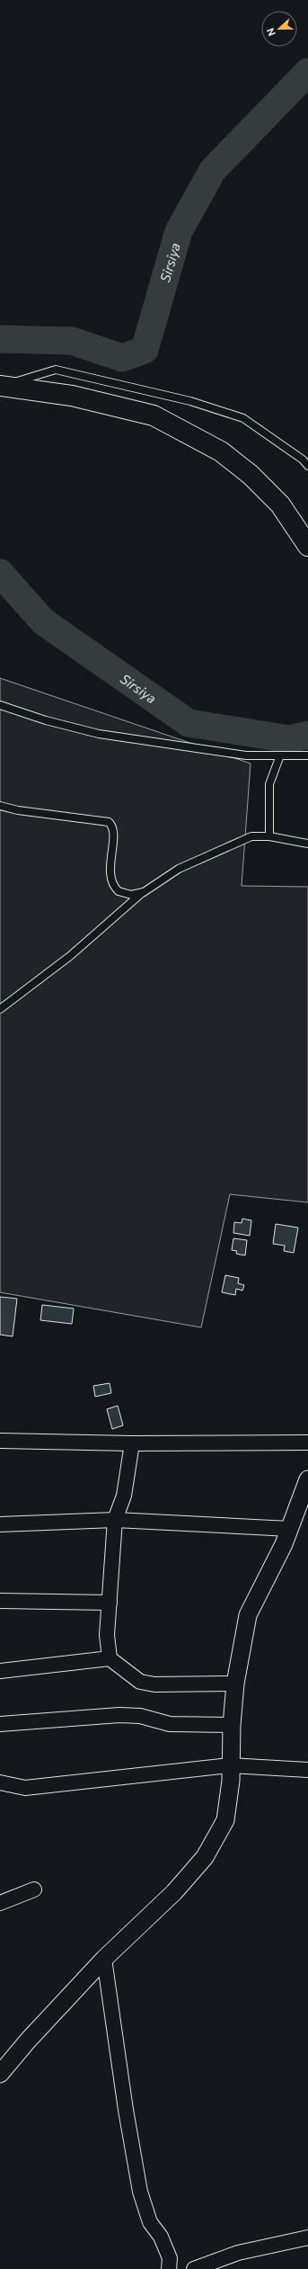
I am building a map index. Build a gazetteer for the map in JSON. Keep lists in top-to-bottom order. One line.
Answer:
{"water":["Sirsiya"],"north":"left"}
